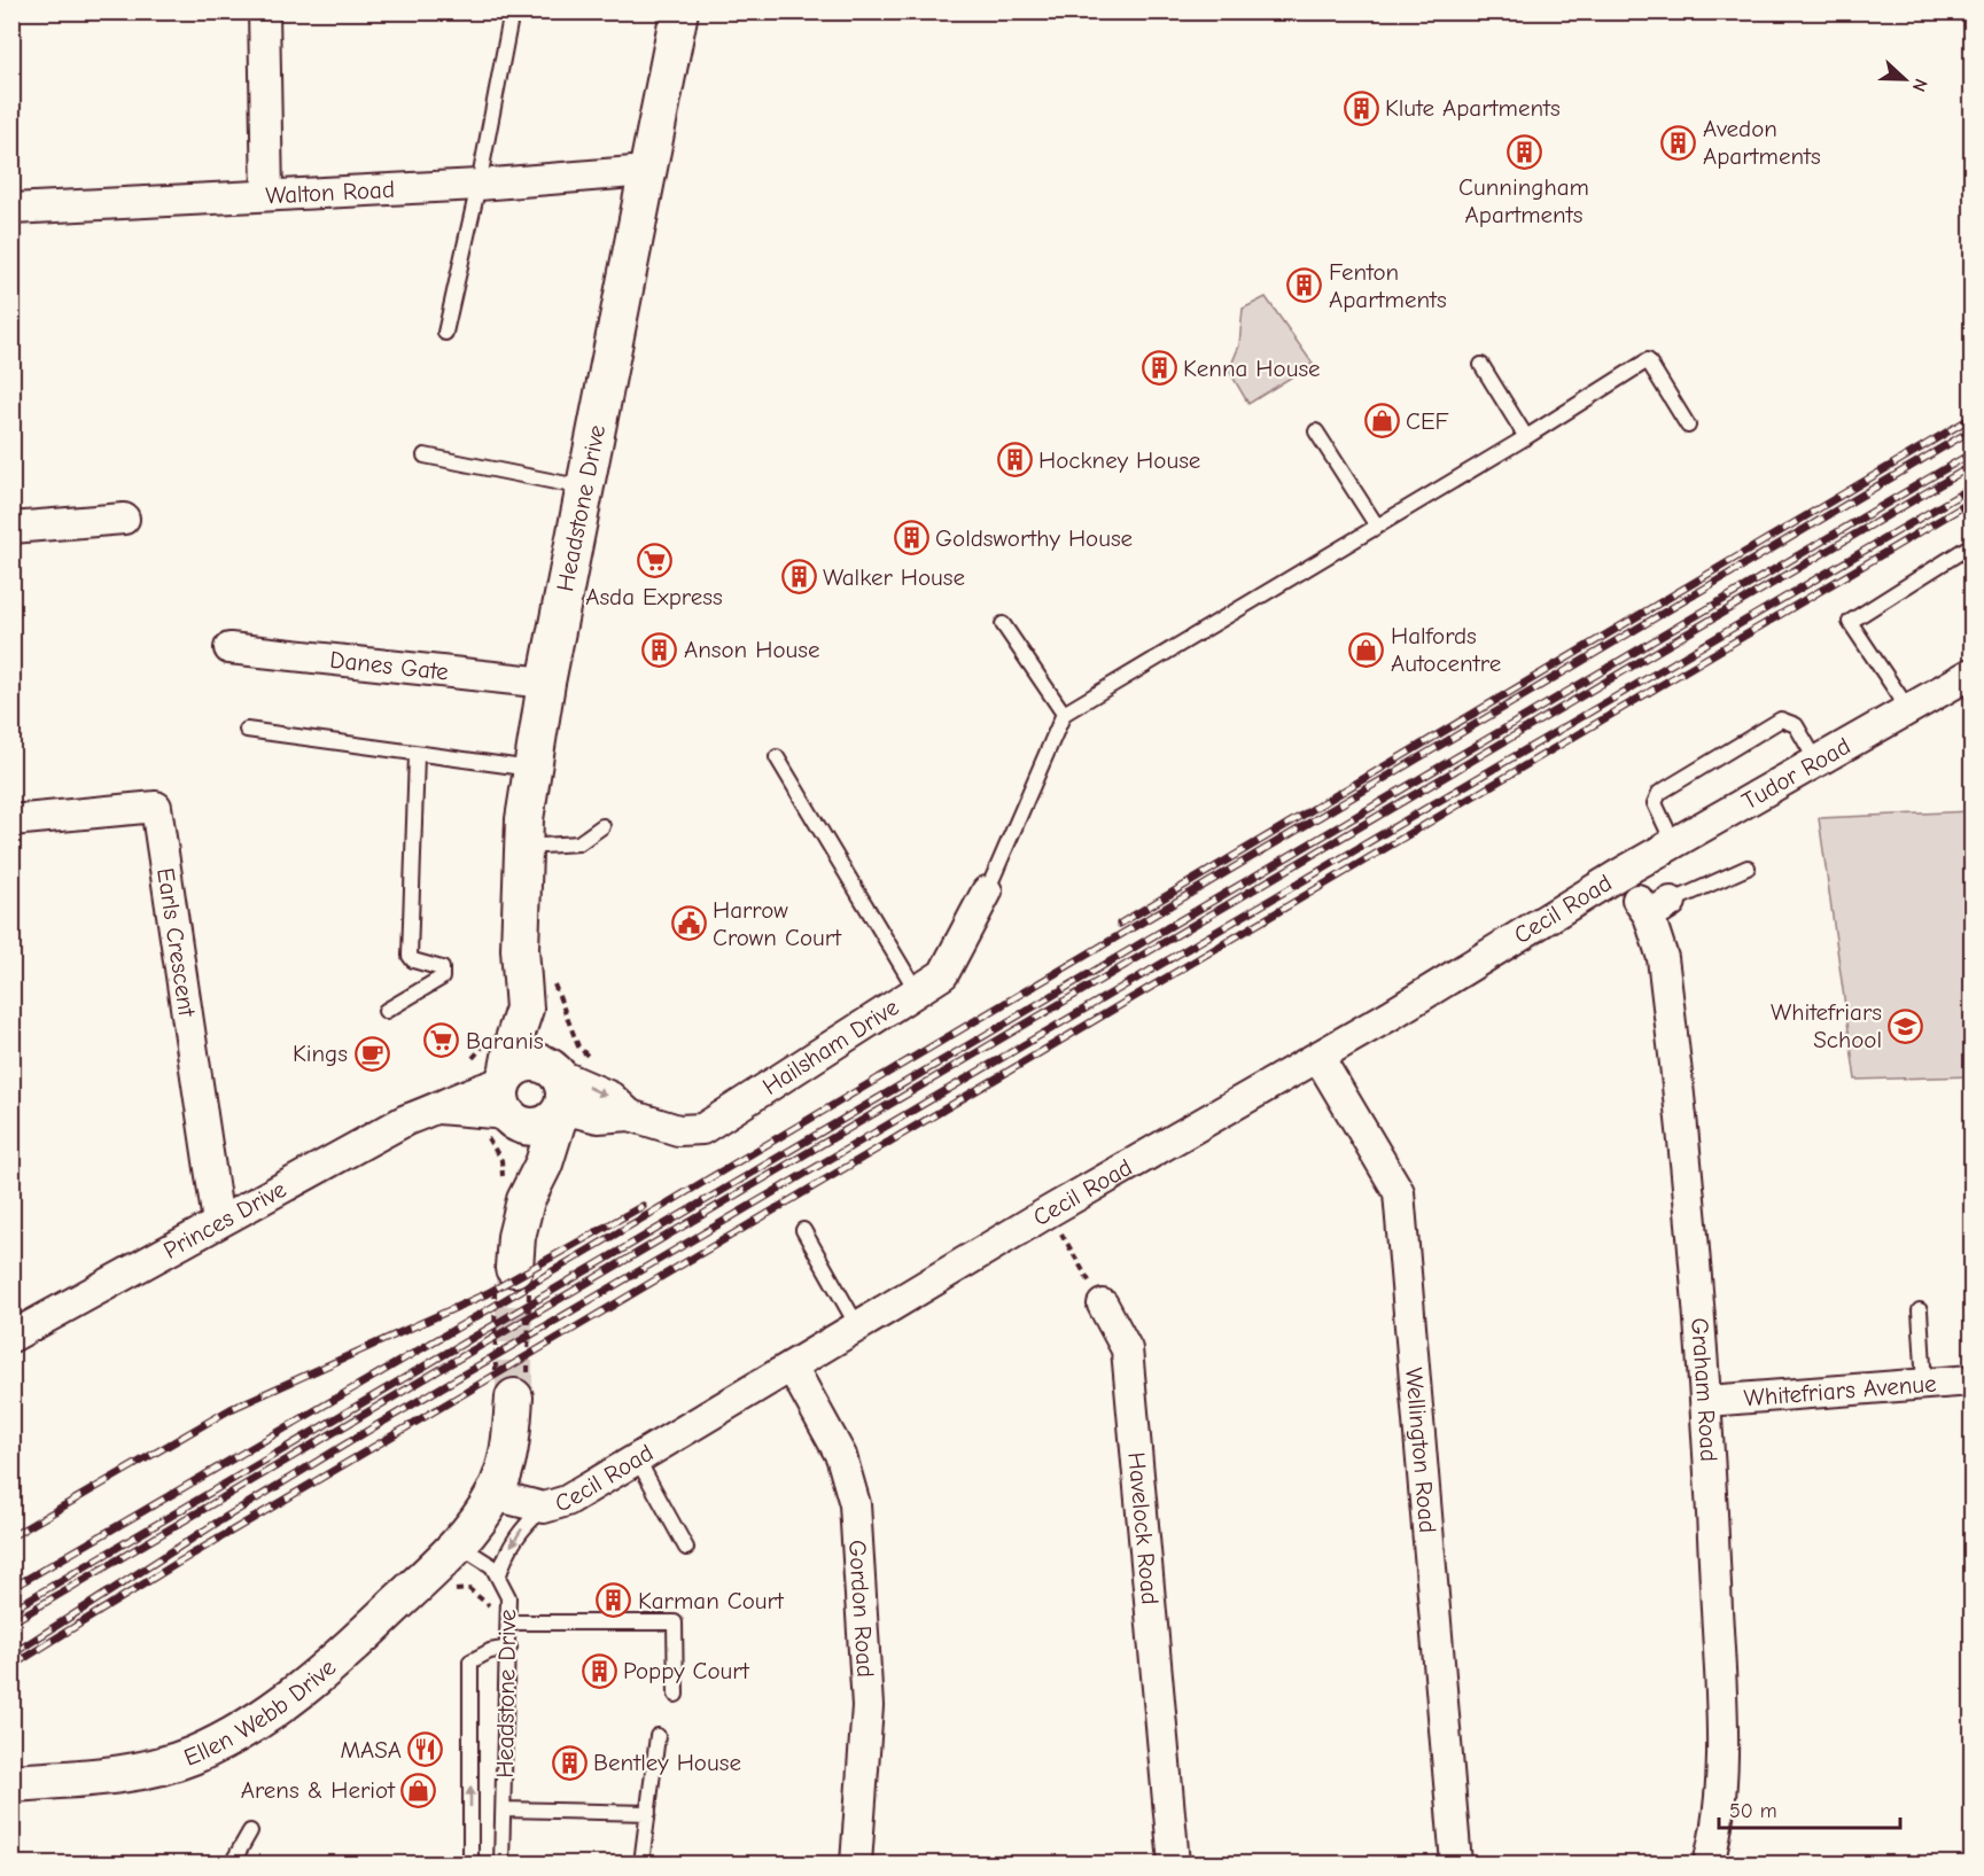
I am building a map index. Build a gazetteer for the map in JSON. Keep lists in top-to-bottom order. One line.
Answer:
{"streets":{"street":["Walton Road","Headstone Drive","Danes Gate","Tudor Road","Cecil Road","Earls Crescent","Hailsham Drive","Princes Drive","Graham Road","Whitefriars Avenue","Wellington Road","Havelock Road","Gordon Road","Ellen Webb Drive"]},"crossings":[["Walton Road","Headstone Drive"],["Headstone Drive","Danes Gate"],["Headstone Drive","Cecil Road"],["Headstone Drive","Hailsham Drive"],["Headstone Drive","Princes Drive"],["Headstone Drive","Ellen Webb Drive"],["Tudor Road","Cecil Road"],["Cecil Road","Wellington Road"],["Cecil Road","Gordon Road"],["Earls Crescent","Princes Drive"],["Hailsham Drive","Princes Drive"],["Graham Road","Whitefriars Avenue"]],"places":{"building":["Klute Apartments","Avedon Apartments","Cunningham Apartments","Fenton Apartments","Kenna House","Hockney House","Goldsworthy House","Walker House","Anson House","Karman Court","Poppy Court","Bentley House"],"shop":["CEF","Halfords Autocentre","Arens & Heriot"],"supermarket":["Asda Express","Baranis"],"public building":["Harrow Crown Court"],"school or university":["Whitefriars School"],"cafe":["Kings"],"restaurant":["MASA"]},"scale_bar":"50 m","north":"right"}
